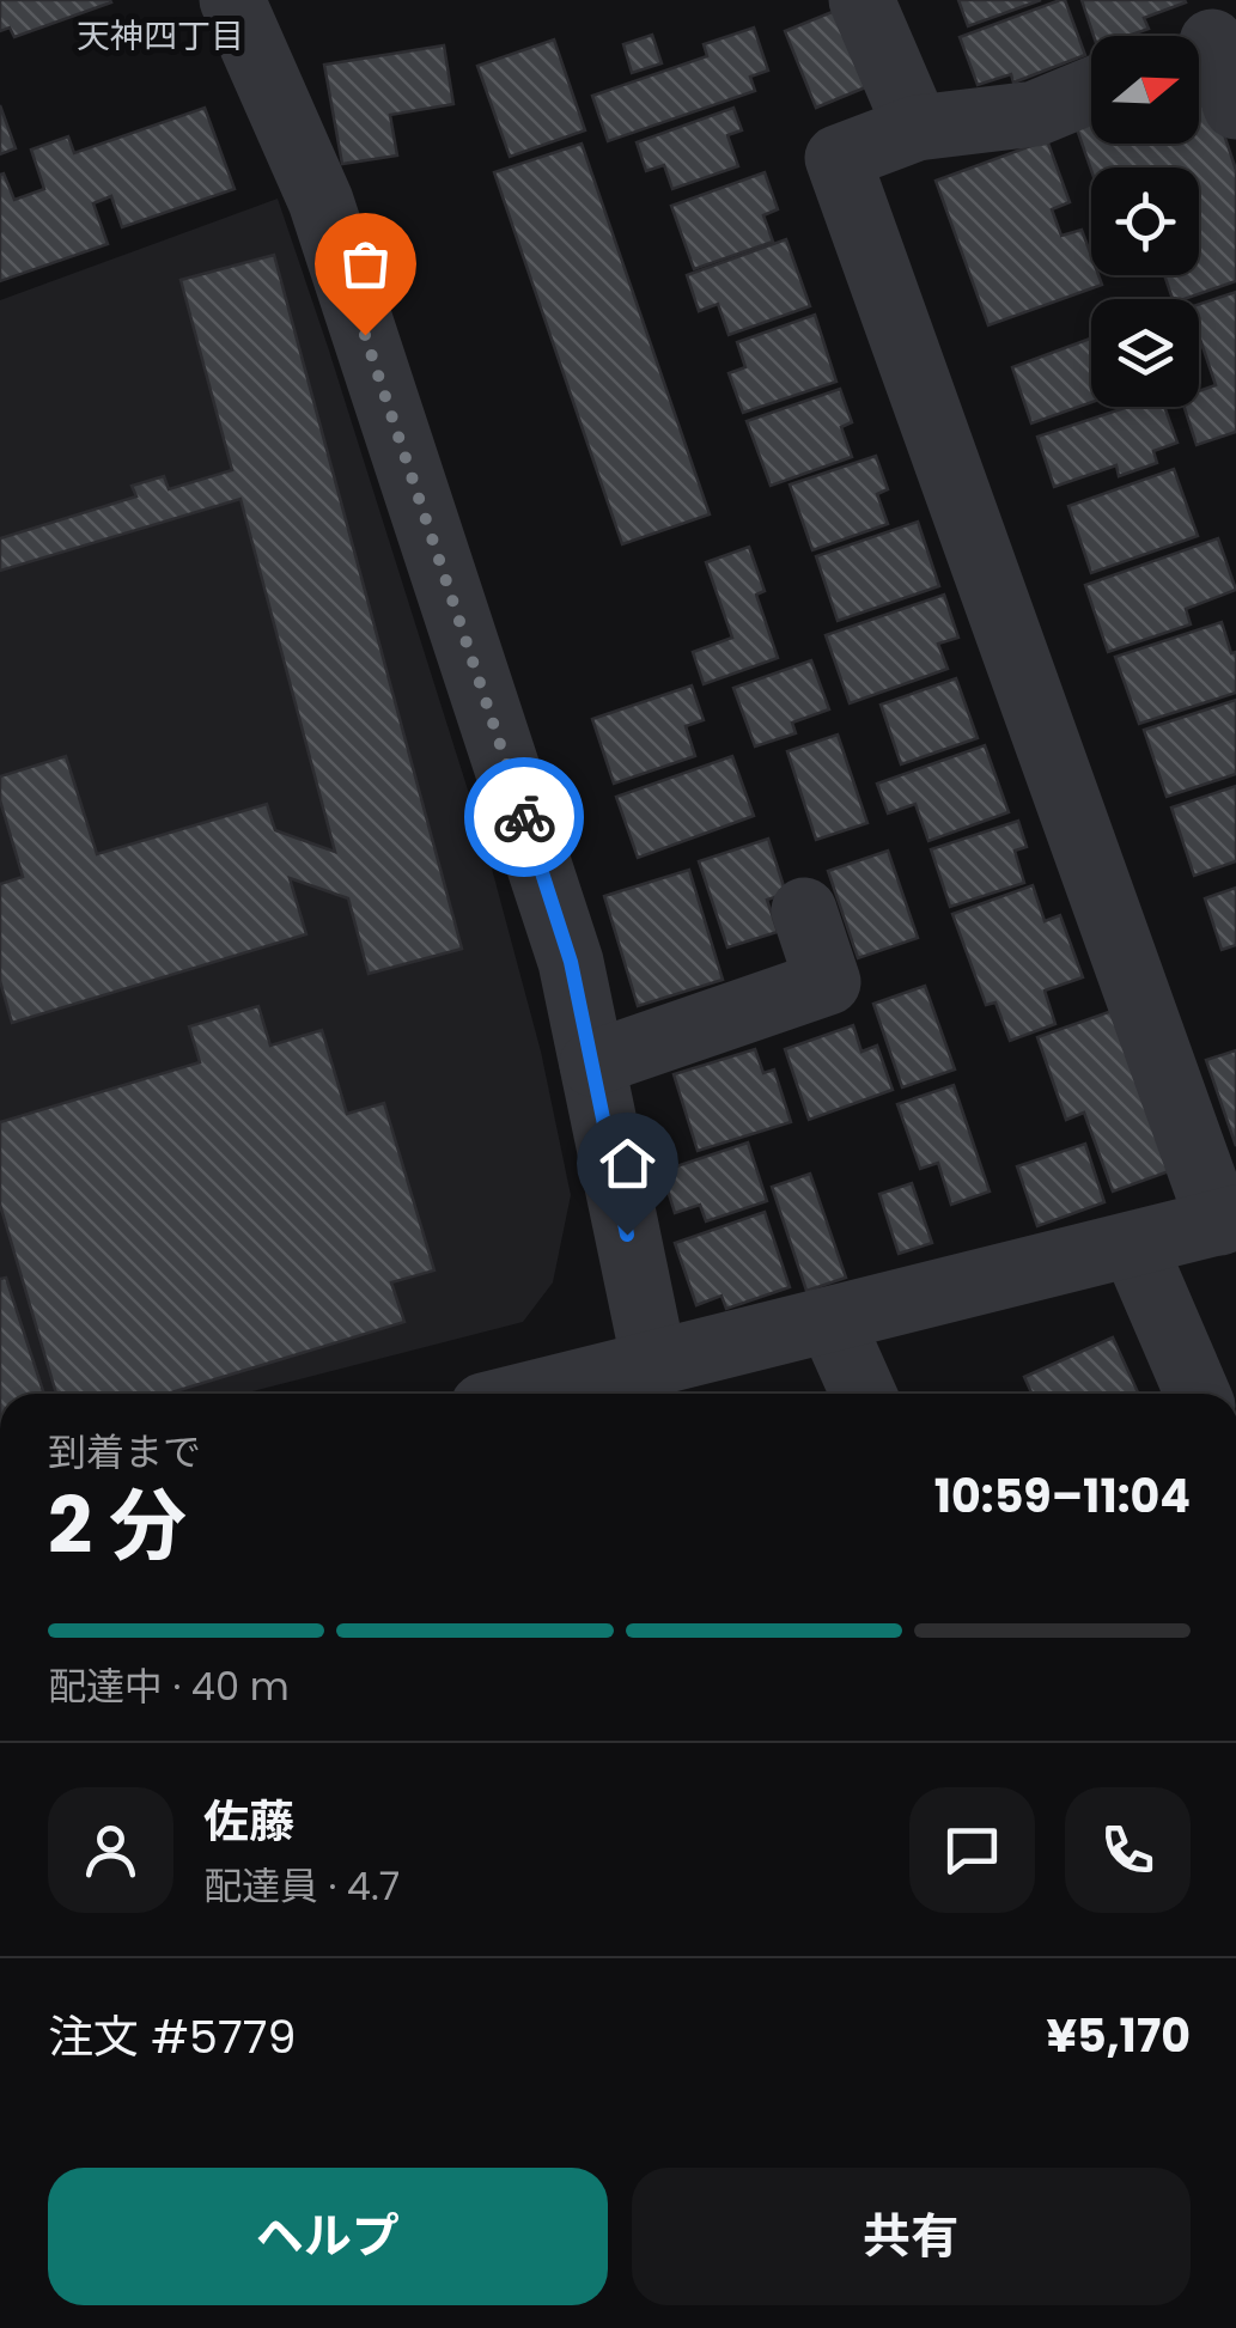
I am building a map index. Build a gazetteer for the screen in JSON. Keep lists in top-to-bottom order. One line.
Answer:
{"districts":["天神四丁目"],"north":"right","page":{"heading":["2 分","到着まで","10:59–11:04"],"panel":["佐藤","配達員 · 4.7","注文 #5779","¥5,170"],"bar":"配達中 · 40 m","buttons":["ヘルプ","共有"]}}
